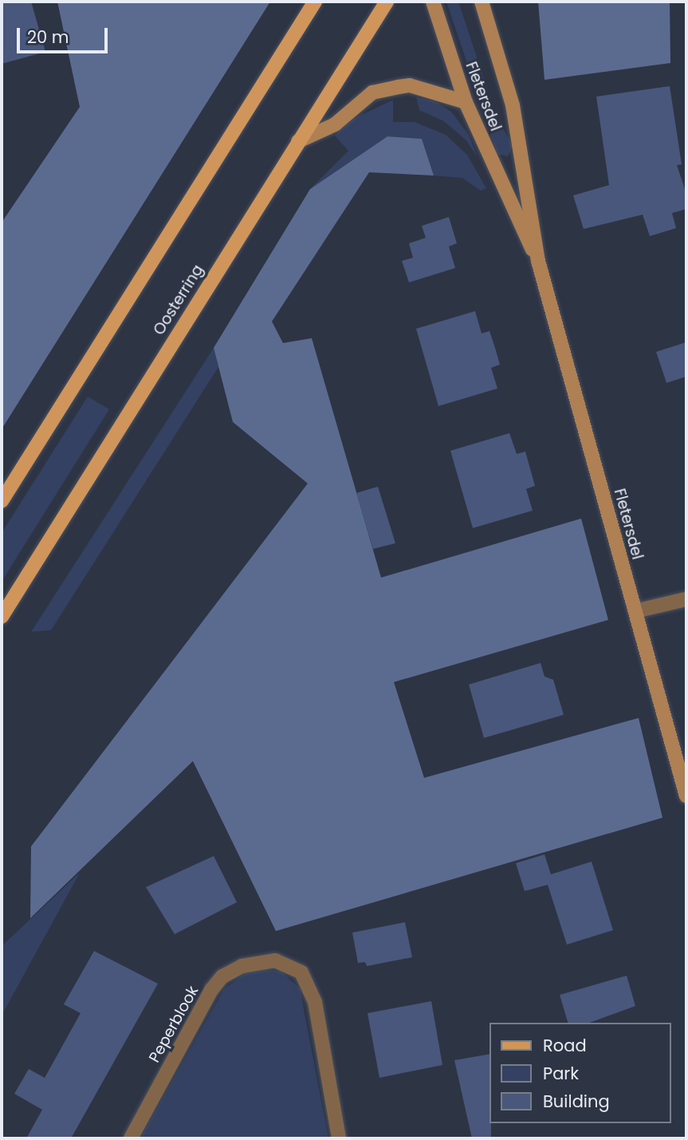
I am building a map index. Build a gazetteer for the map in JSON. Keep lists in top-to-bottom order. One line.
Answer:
{"streets":{"main road":["Oosterring"],"street":["Fletersdel","Peperblook"]},"legend":["Road","Park","Building"],"scale_bar":"20 m"}
